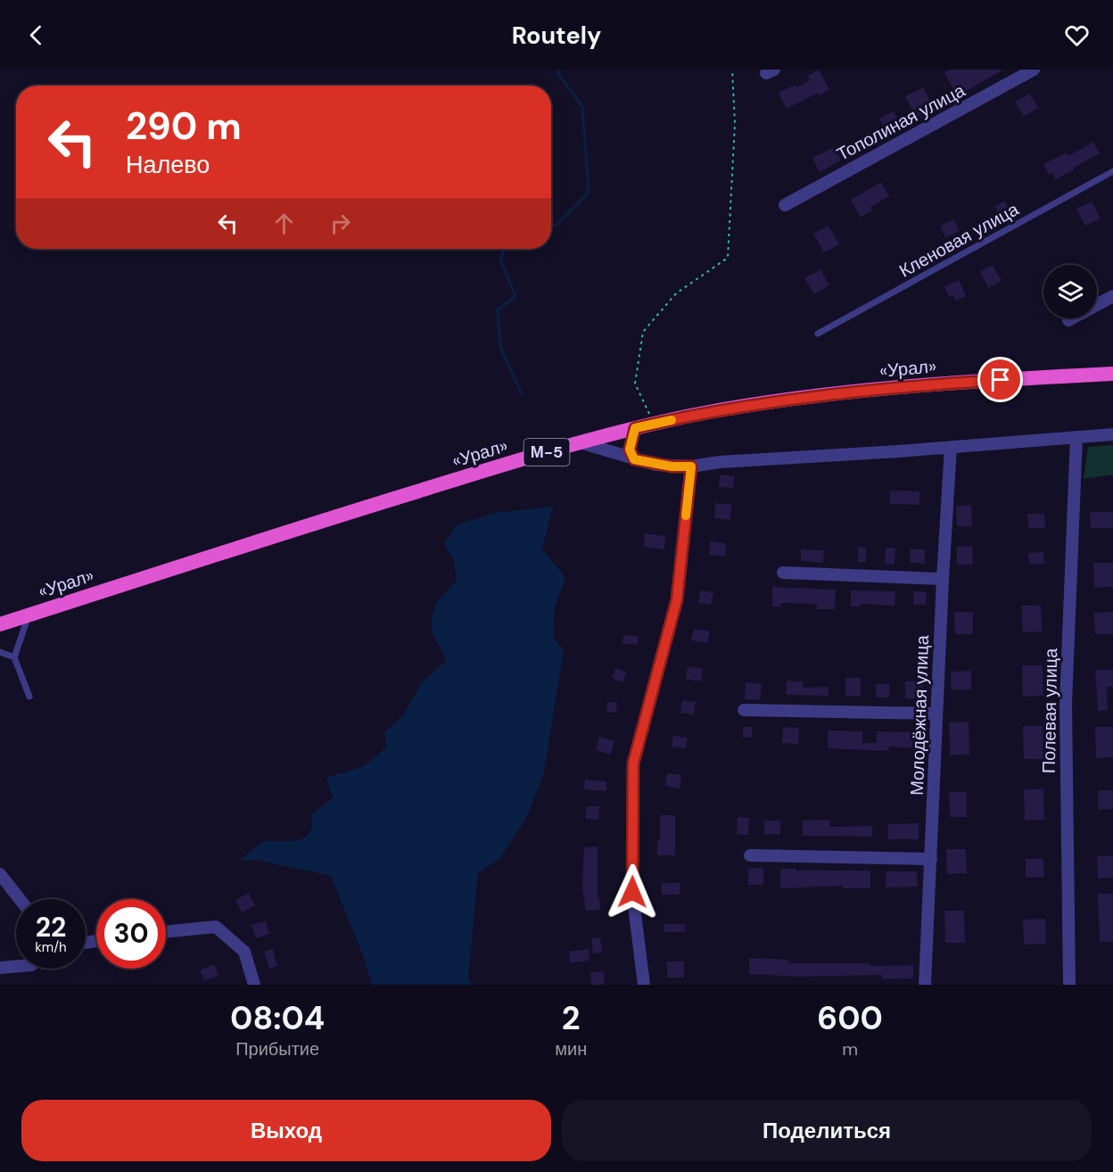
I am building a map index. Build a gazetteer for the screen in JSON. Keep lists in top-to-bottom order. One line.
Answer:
{"streets":{"highway":["«Урал»","М-5"],"street":["Тополиная улица","Полевая улица","Молодёжная улица"],"lane":["Кленовая улица"]},"page":{"header":"Routely","turn":["290 m","Налево"],"speed":"22 km/h","limit":"30","eta":["08:04","Прибытие","2","мин","600","m"],"buttons":["Выход","Поделиться"]}}
